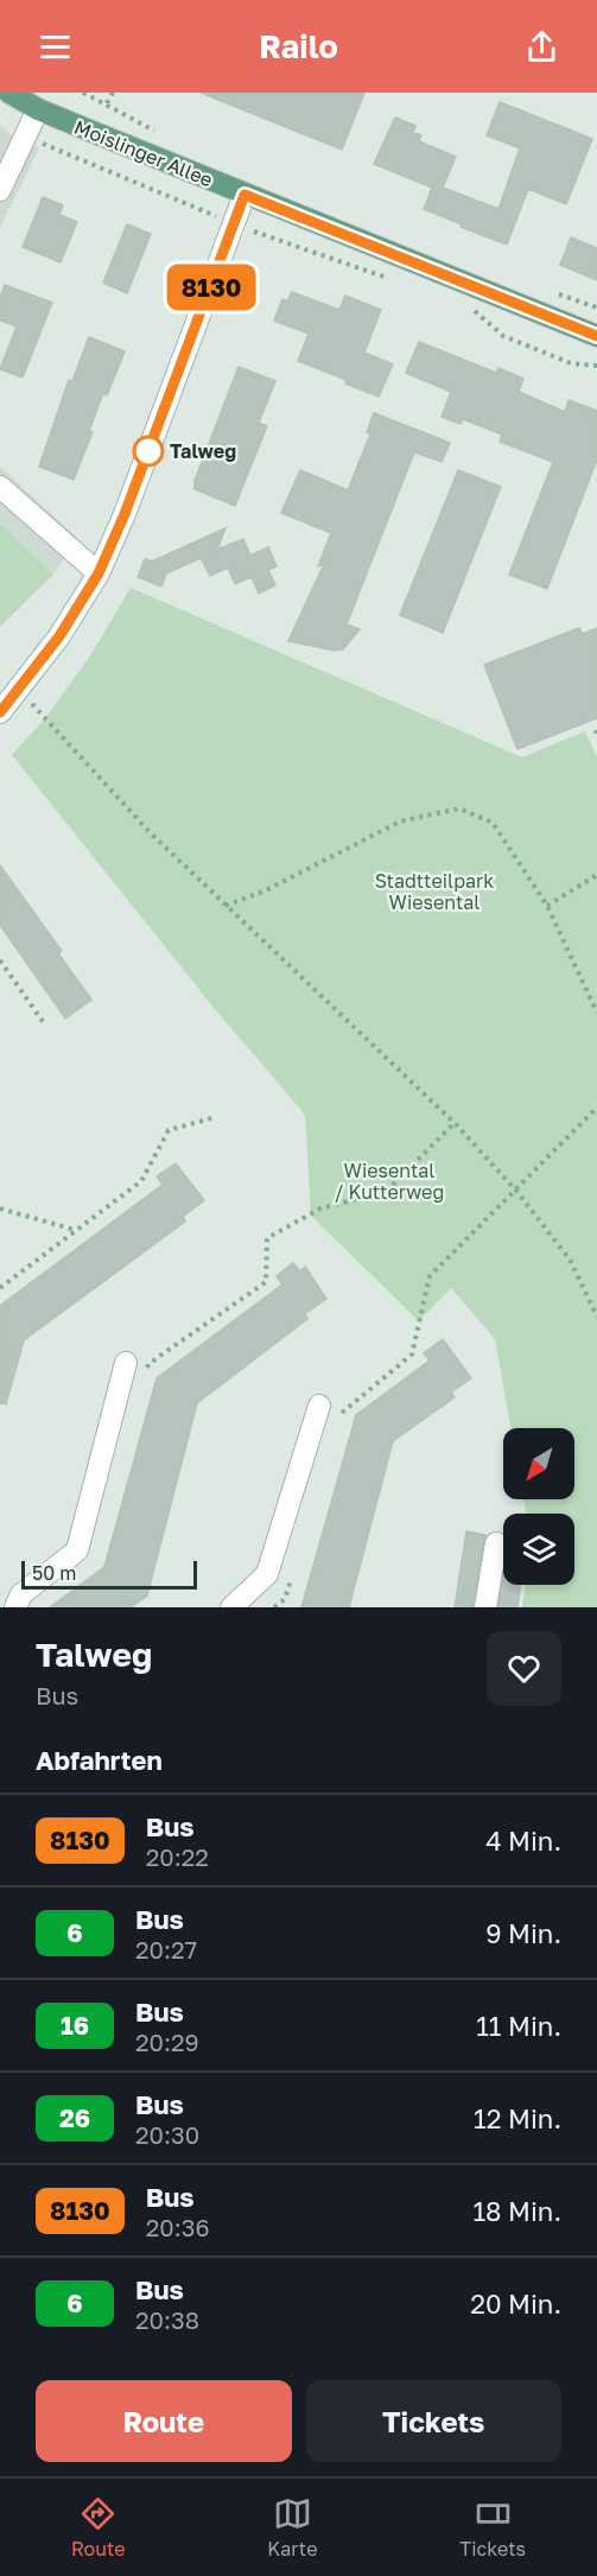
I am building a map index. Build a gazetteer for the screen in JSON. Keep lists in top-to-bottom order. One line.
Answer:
{"streets":{"main road":["Moislinger Allee"]},"parks":["Stadtteilpark Wiesental","Wiesental / Kutterweg"],"places":["Talweg"],"lines":["bus line 8130"],"scale_bar":"50 m","north":"bottom left","page":{"header":"Railo","on_map":"8130","scale":"50 m","heading":[["Talweg","Bus"],"Abfahrten"],"list":[{"mark":"8130","name":"Bus","note":"20:22","value":"4 Min."},{"mark":"6","name":"Bus","note":"20:27","value":"9 Min."},{"mark":"16","name":"Bus","note":"20:29","value":"11 Min."},{"mark":"26","name":"Bus","note":"20:30","value":"12 Min."},{"mark":"8130","name":"Bus","note":"20:36","value":"18 Min."},{"mark":"6","name":"Bus","note":"20:38","value":"20 Min."}],"buttons":["Route","Tickets"],"tabs":["Route","Karte","Tickets"]}}
